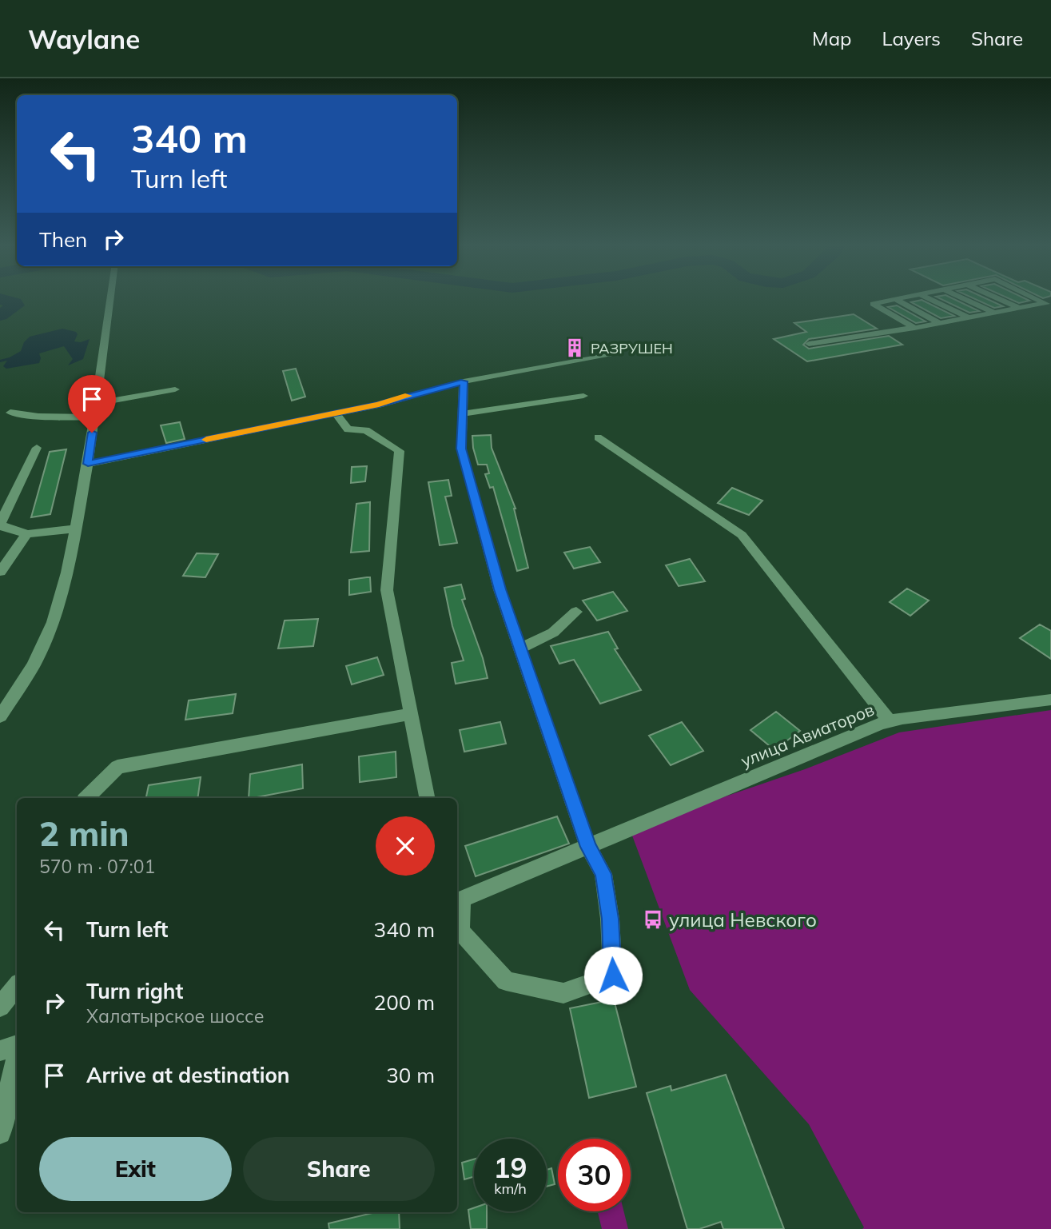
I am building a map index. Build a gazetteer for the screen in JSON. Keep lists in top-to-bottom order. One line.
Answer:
{"streets":{"street":["улица Авиаторов"]},"places":{"building":["РАЗРУШЕН"],"bus stop":["улица Невского"]},"page":{"header":"Waylane","nav":["Map","Layers","Share"],"turn":["340 m","Turn left"],"then":"Then","heading":["2 min","570 m · 07:01"],"list":[{"name":"Turn left","value":"340 m"},{"name":"Turn right","note":"Халатырское шоссе","value":"200 m"},{"name":"Arrive at destination","value":"30 m"}],"buttons":["Exit","Share"],"speed":"19 km/h","limit":"30"}}
